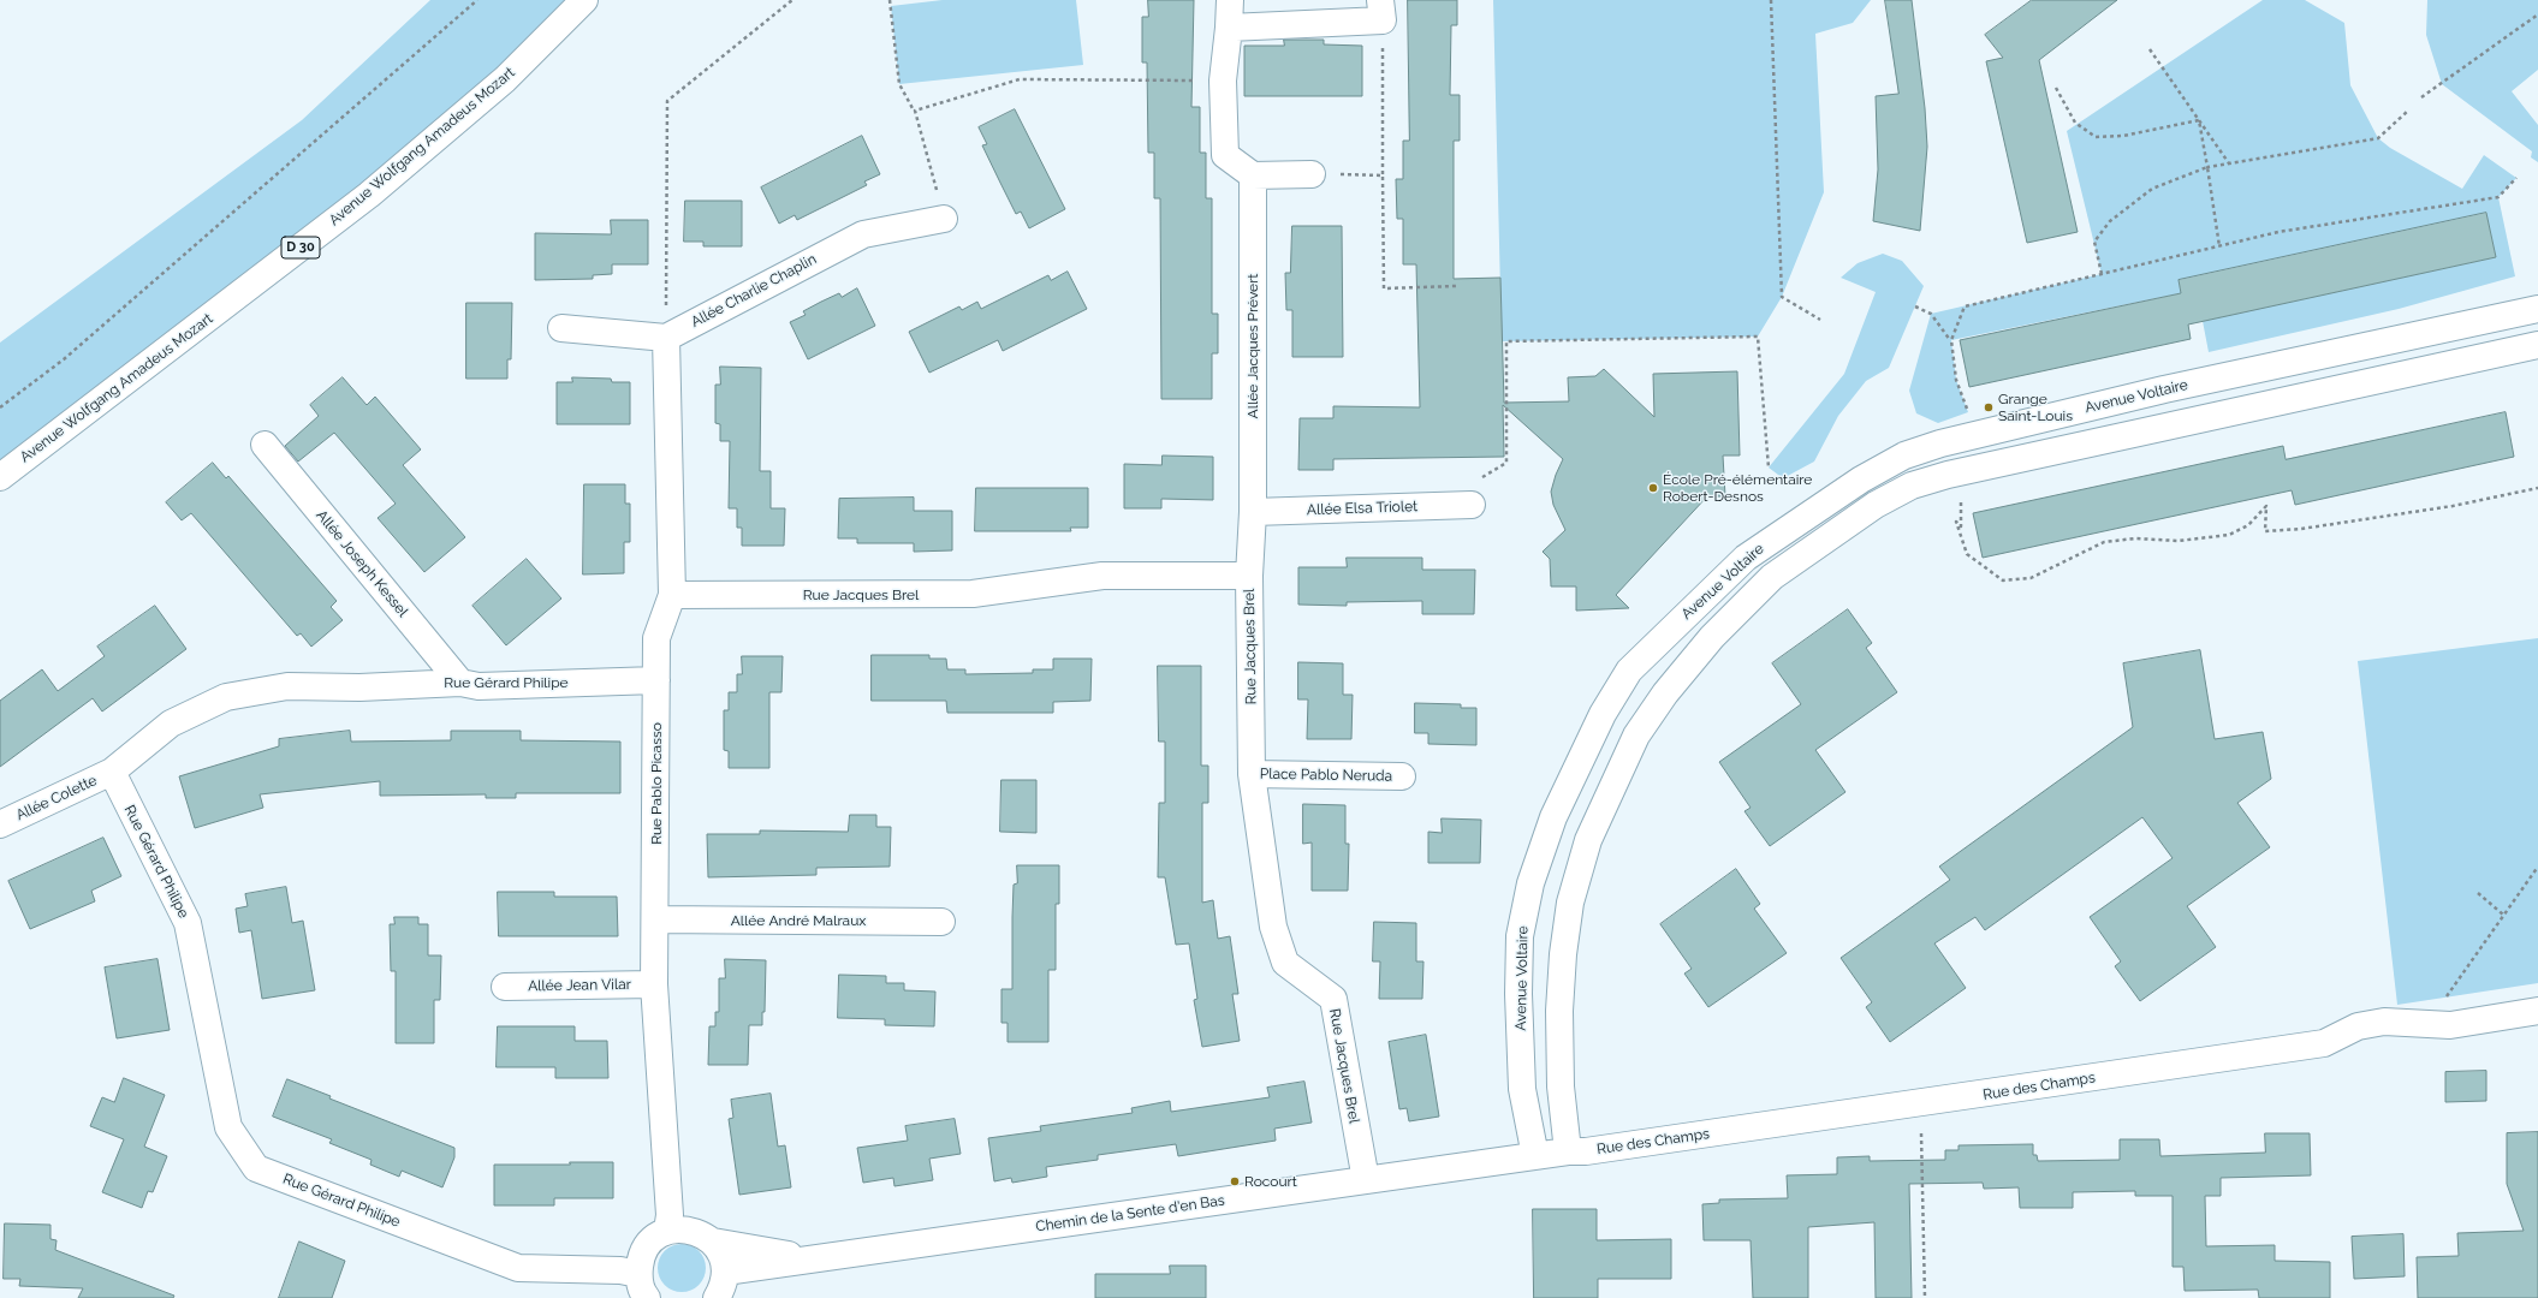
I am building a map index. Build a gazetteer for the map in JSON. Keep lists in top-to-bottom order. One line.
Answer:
{"streets":{"street":["Avenue Wolfgang Amadeus Mozart","D 30","Allée Charlie Chaplin","Allée Jacques Prévert","Avenue Voltaire","Allée Elsa Triolet","Allée Joseph Kessel","Rue Jacques Brel","Rue Gérard Philipe","Place Pablo Neruda","Rue Pablo Picasso","Allée Colette","Allée André Malraux","Allée Jean Vilar","Rue des Champs","Chemin de la Sente d'en Bas"]},"crossings":[["Allée Charlie Chaplin","Rue Pablo Picasso"],["Allée Jacques Prévert","Allée Elsa Triolet"],["Allée Jacques Prévert","Rue Jacques Brel"],["Avenue Voltaire","Rue des Champs"],["Avenue Voltaire","Chemin de la Sente d'en Bas"],["Allée Joseph Kessel","Rue Gérard Philipe"],["Rue Jacques Brel","Place Pablo Neruda"],["Rue Jacques Brel","Rue Pablo Picasso"],["Rue Jacques Brel","Chemin de la Sente d'en Bas"],["Rue Gérard Philipe","Rue Pablo Picasso"],["Rue Gérard Philipe","Allée Colette"],["Rue Pablo Picasso","Allée André Malraux"],["Rue Pablo Picasso","Allée Jean Vilar"],["Rue Pablo Picasso","Chemin de la Sente d'en Bas"],["Rue des Champs","Chemin de la Sente d'en Bas"]],"places":["Grange Saint-Louis","École Pré-élémentaire Robert-Desnos","Rocourt"]}
